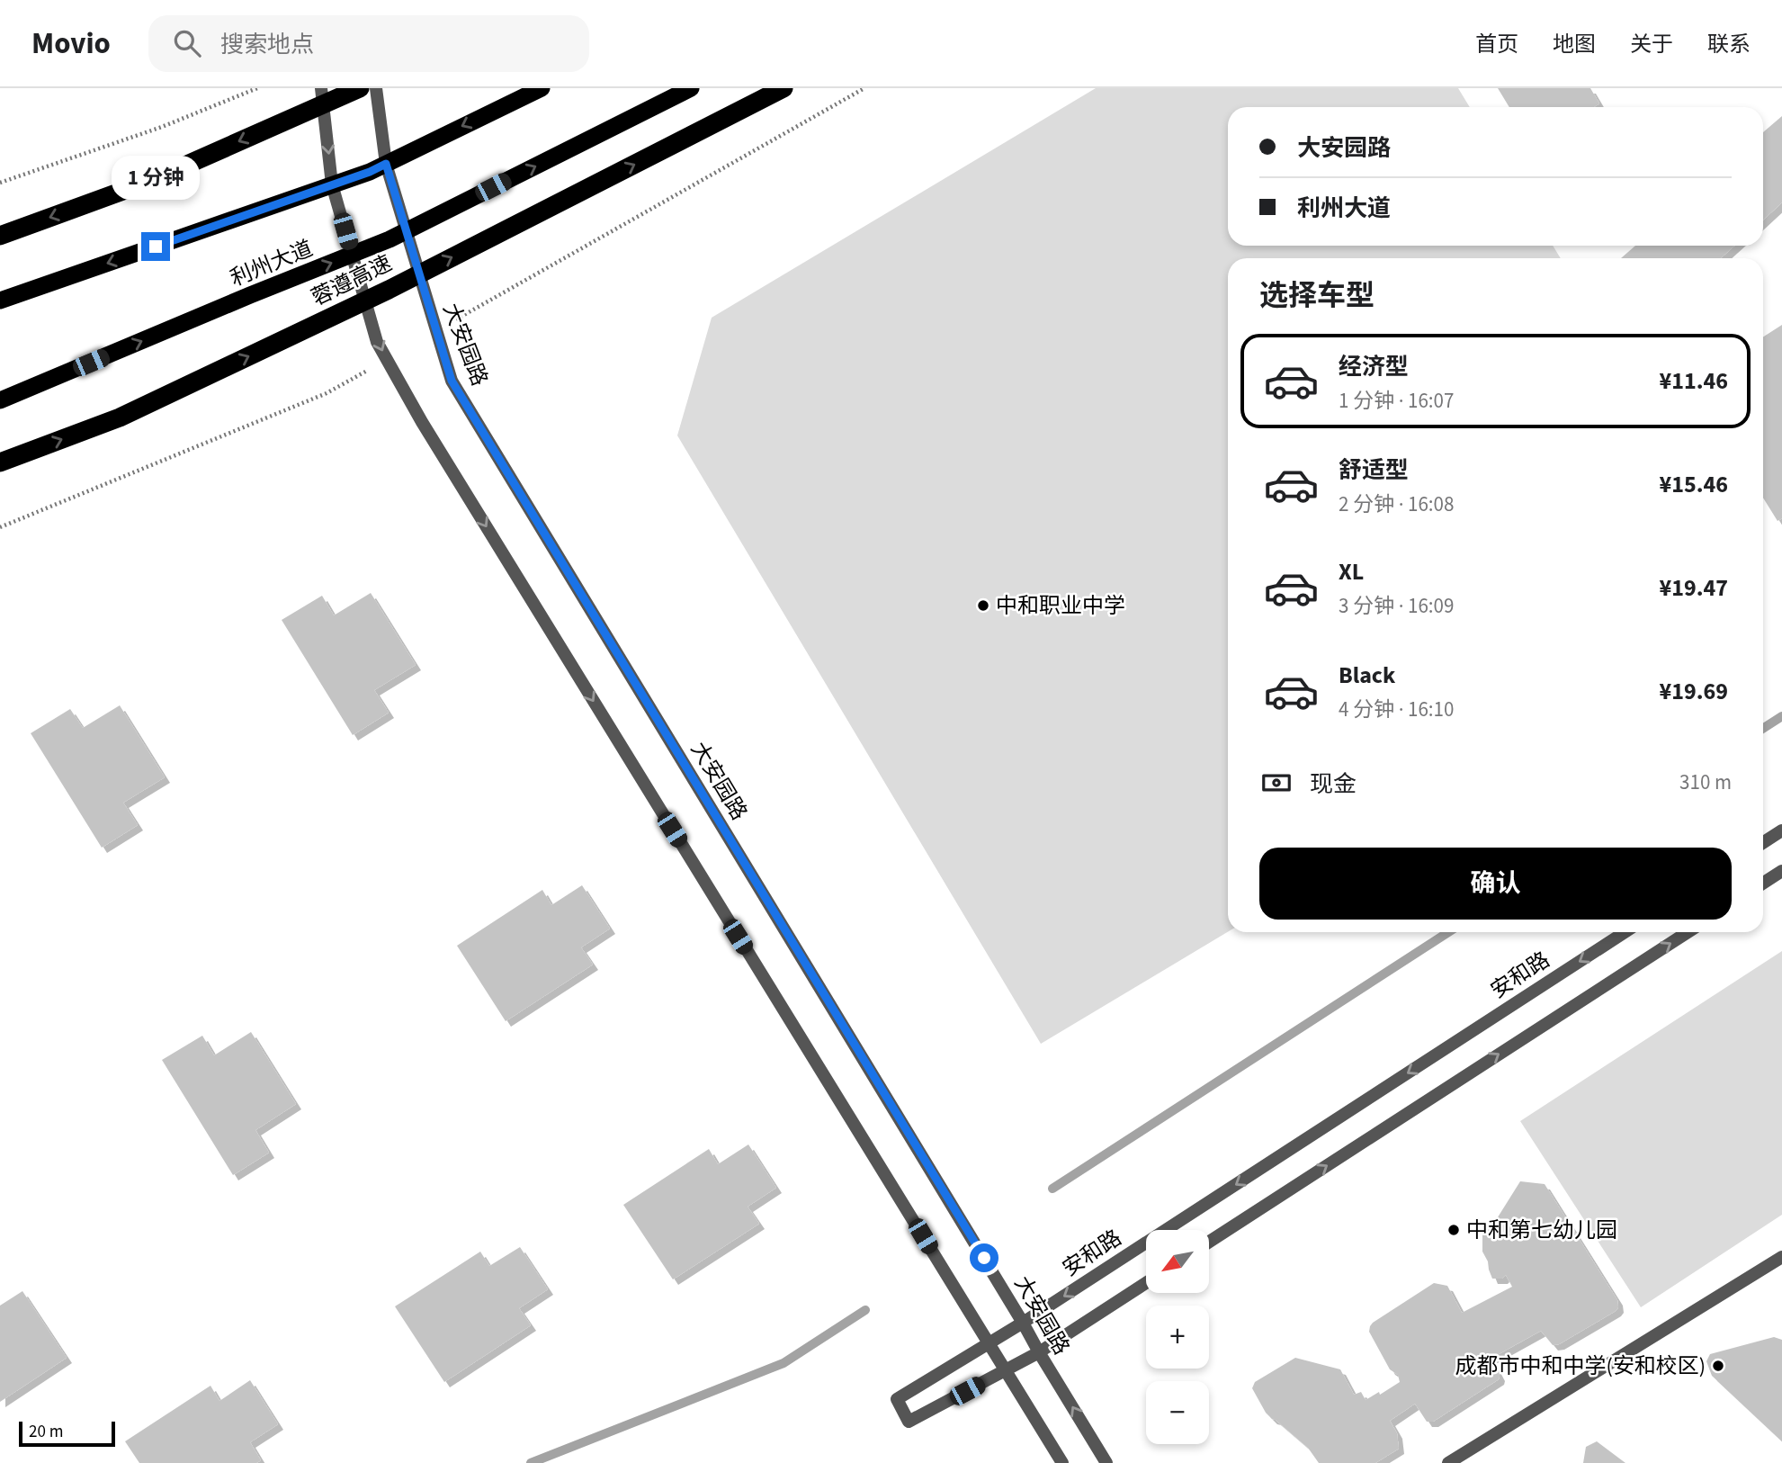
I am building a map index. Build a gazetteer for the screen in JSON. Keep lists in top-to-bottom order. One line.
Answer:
{"streets":{"highway":["利州大道","蓉遵高速"],"street":["大安园路","安和路"]},"crossings":[["利州大道","大安园路"],["大安园路","安和路"]],"places":["中和职业中学","中和第七幼儿园","成都市中和中学(安和校区)"],"scale_bar":"20 m","north":"bottom left","page":{"header":"Movio","search":"搜索地点","nav":["首页","地图","关于","联系"],"banner":["大安园路","利州大道"],"bubble":"1 分钟","heading":"选择车型","list":[{"name":"经济型","note":"1 分钟 · 16:07","value":"¥11.46"},{"name":"舒适型","note":"2 分钟 · 16:08","value":"¥15.46"},{"name":"XL","note":"3 分钟 · 16:09","value":"¥19.47"},{"name":"Black","note":"4 分钟 · 16:10","value":"¥19.69"}],"pay":["现金","310 m"],"buttons":"确认","map_buttons":["+","−"],"scale":"20 m"}}
